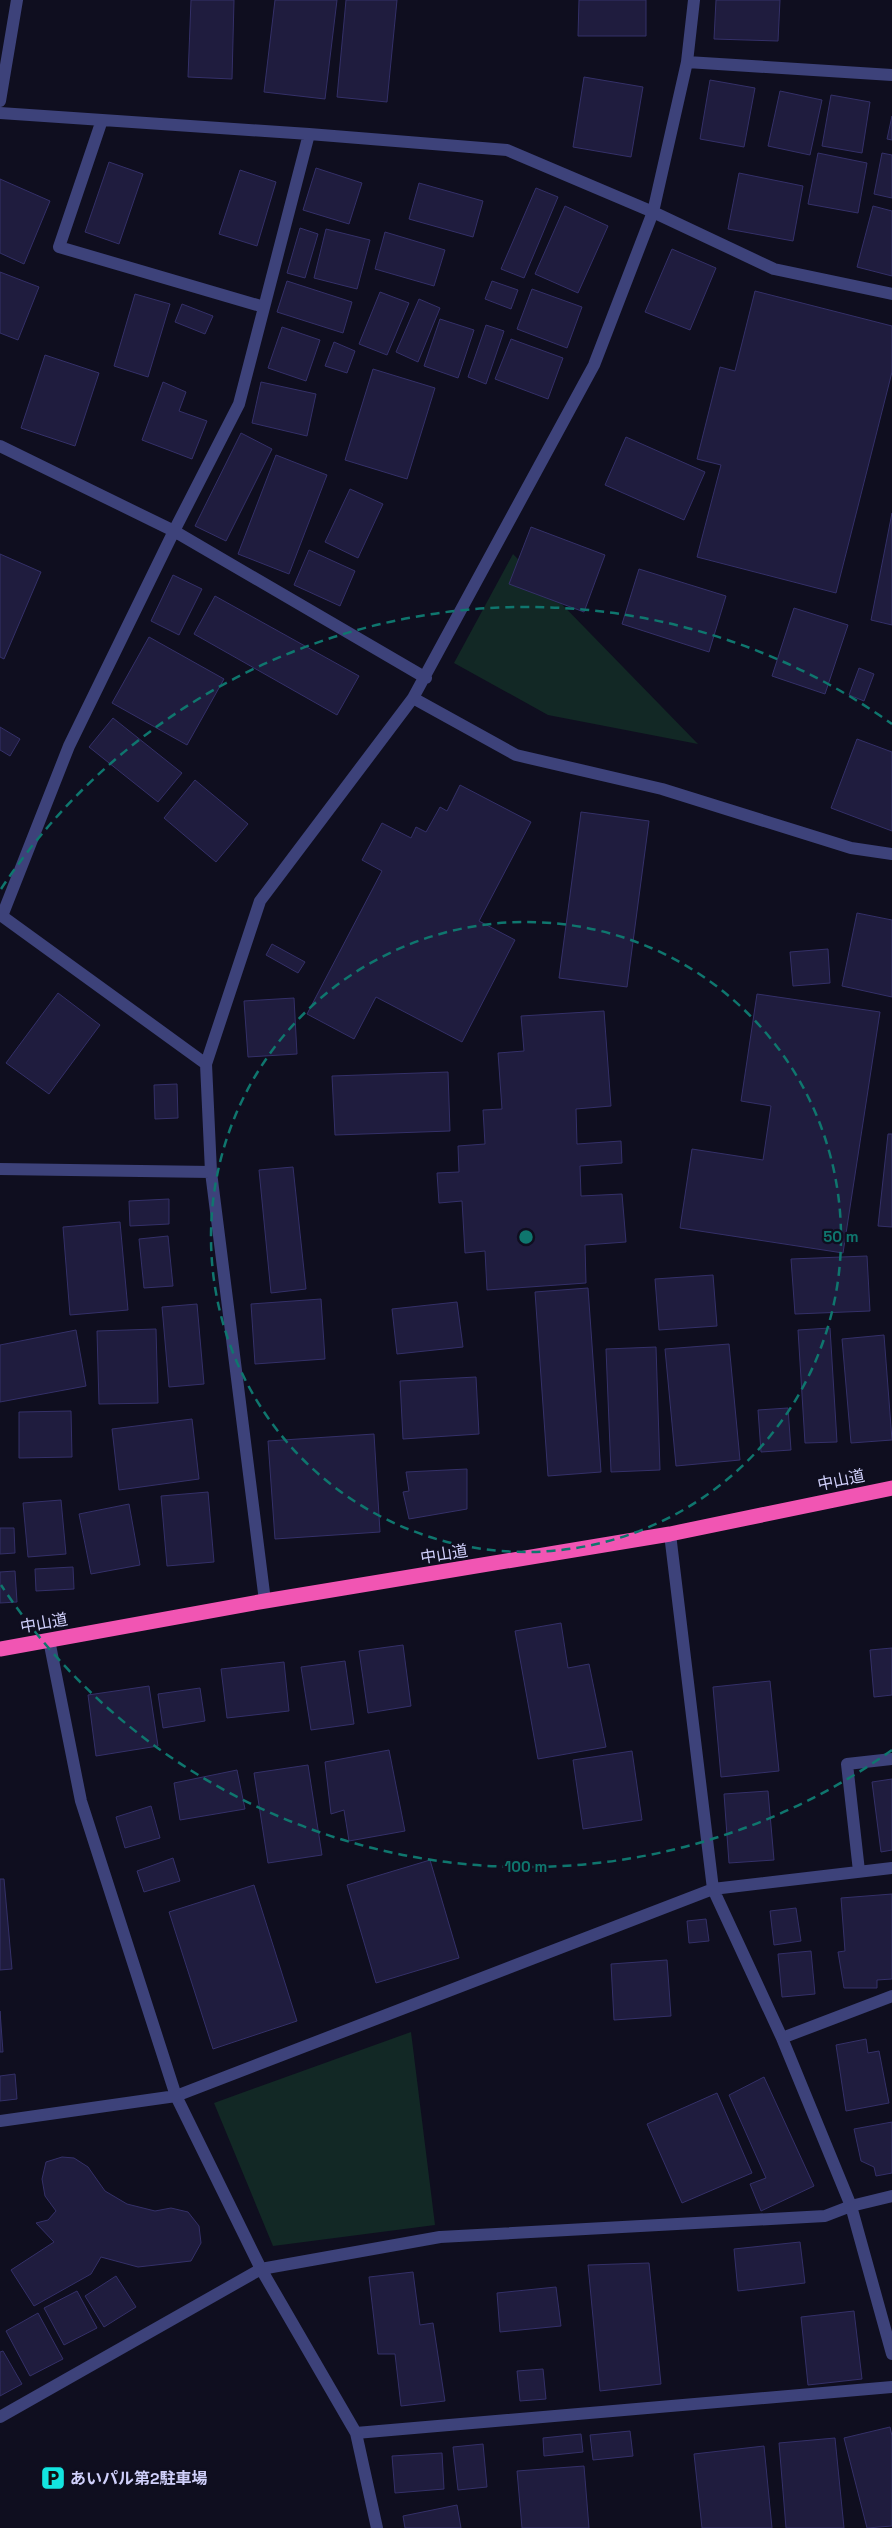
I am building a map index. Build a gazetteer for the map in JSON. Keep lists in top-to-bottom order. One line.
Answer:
{"streets":{"highway":["中山道"]},"places":{"parking":["あいパル第2駐車場"]},"rings":["50 m","100 m"]}
